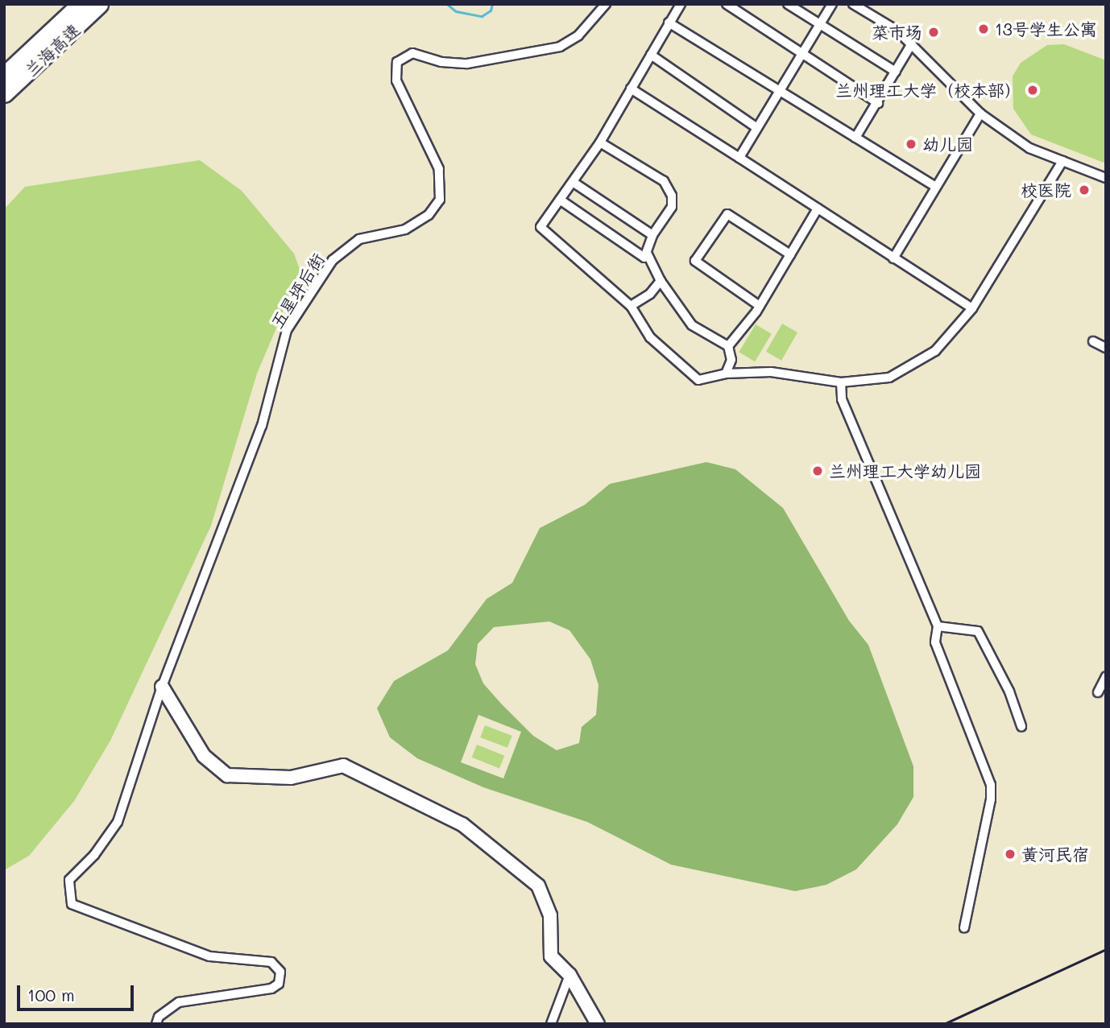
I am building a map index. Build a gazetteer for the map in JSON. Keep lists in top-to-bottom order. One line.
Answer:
{"streets":{"highway":["兰海高速"],"street":["五星坪后街"]},"places":["13号学生公寓","菜市场","兰州理工大学（校本部）","幼儿园","校医院","兰州理工大学幼儿园","黄河民宿"],"scale_bar":"100 m"}
